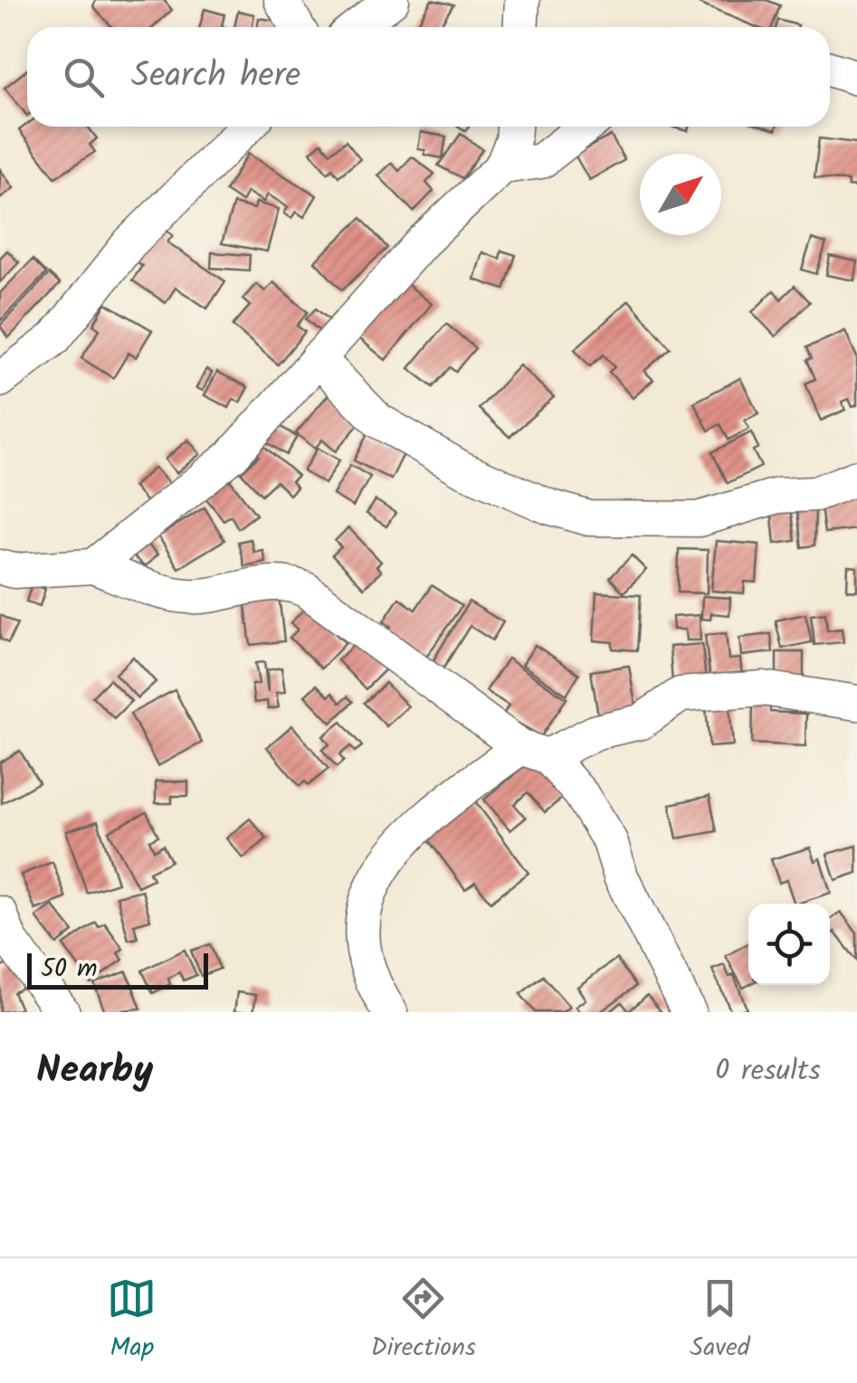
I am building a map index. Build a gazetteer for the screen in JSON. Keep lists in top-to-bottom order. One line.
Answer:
{"scale_bar":"50 m","north":"top right","page":{"search":"Search here","scale":"50 m","heading":["Nearby","0 results"],"nav":["Map","Directions","Saved"]}}
